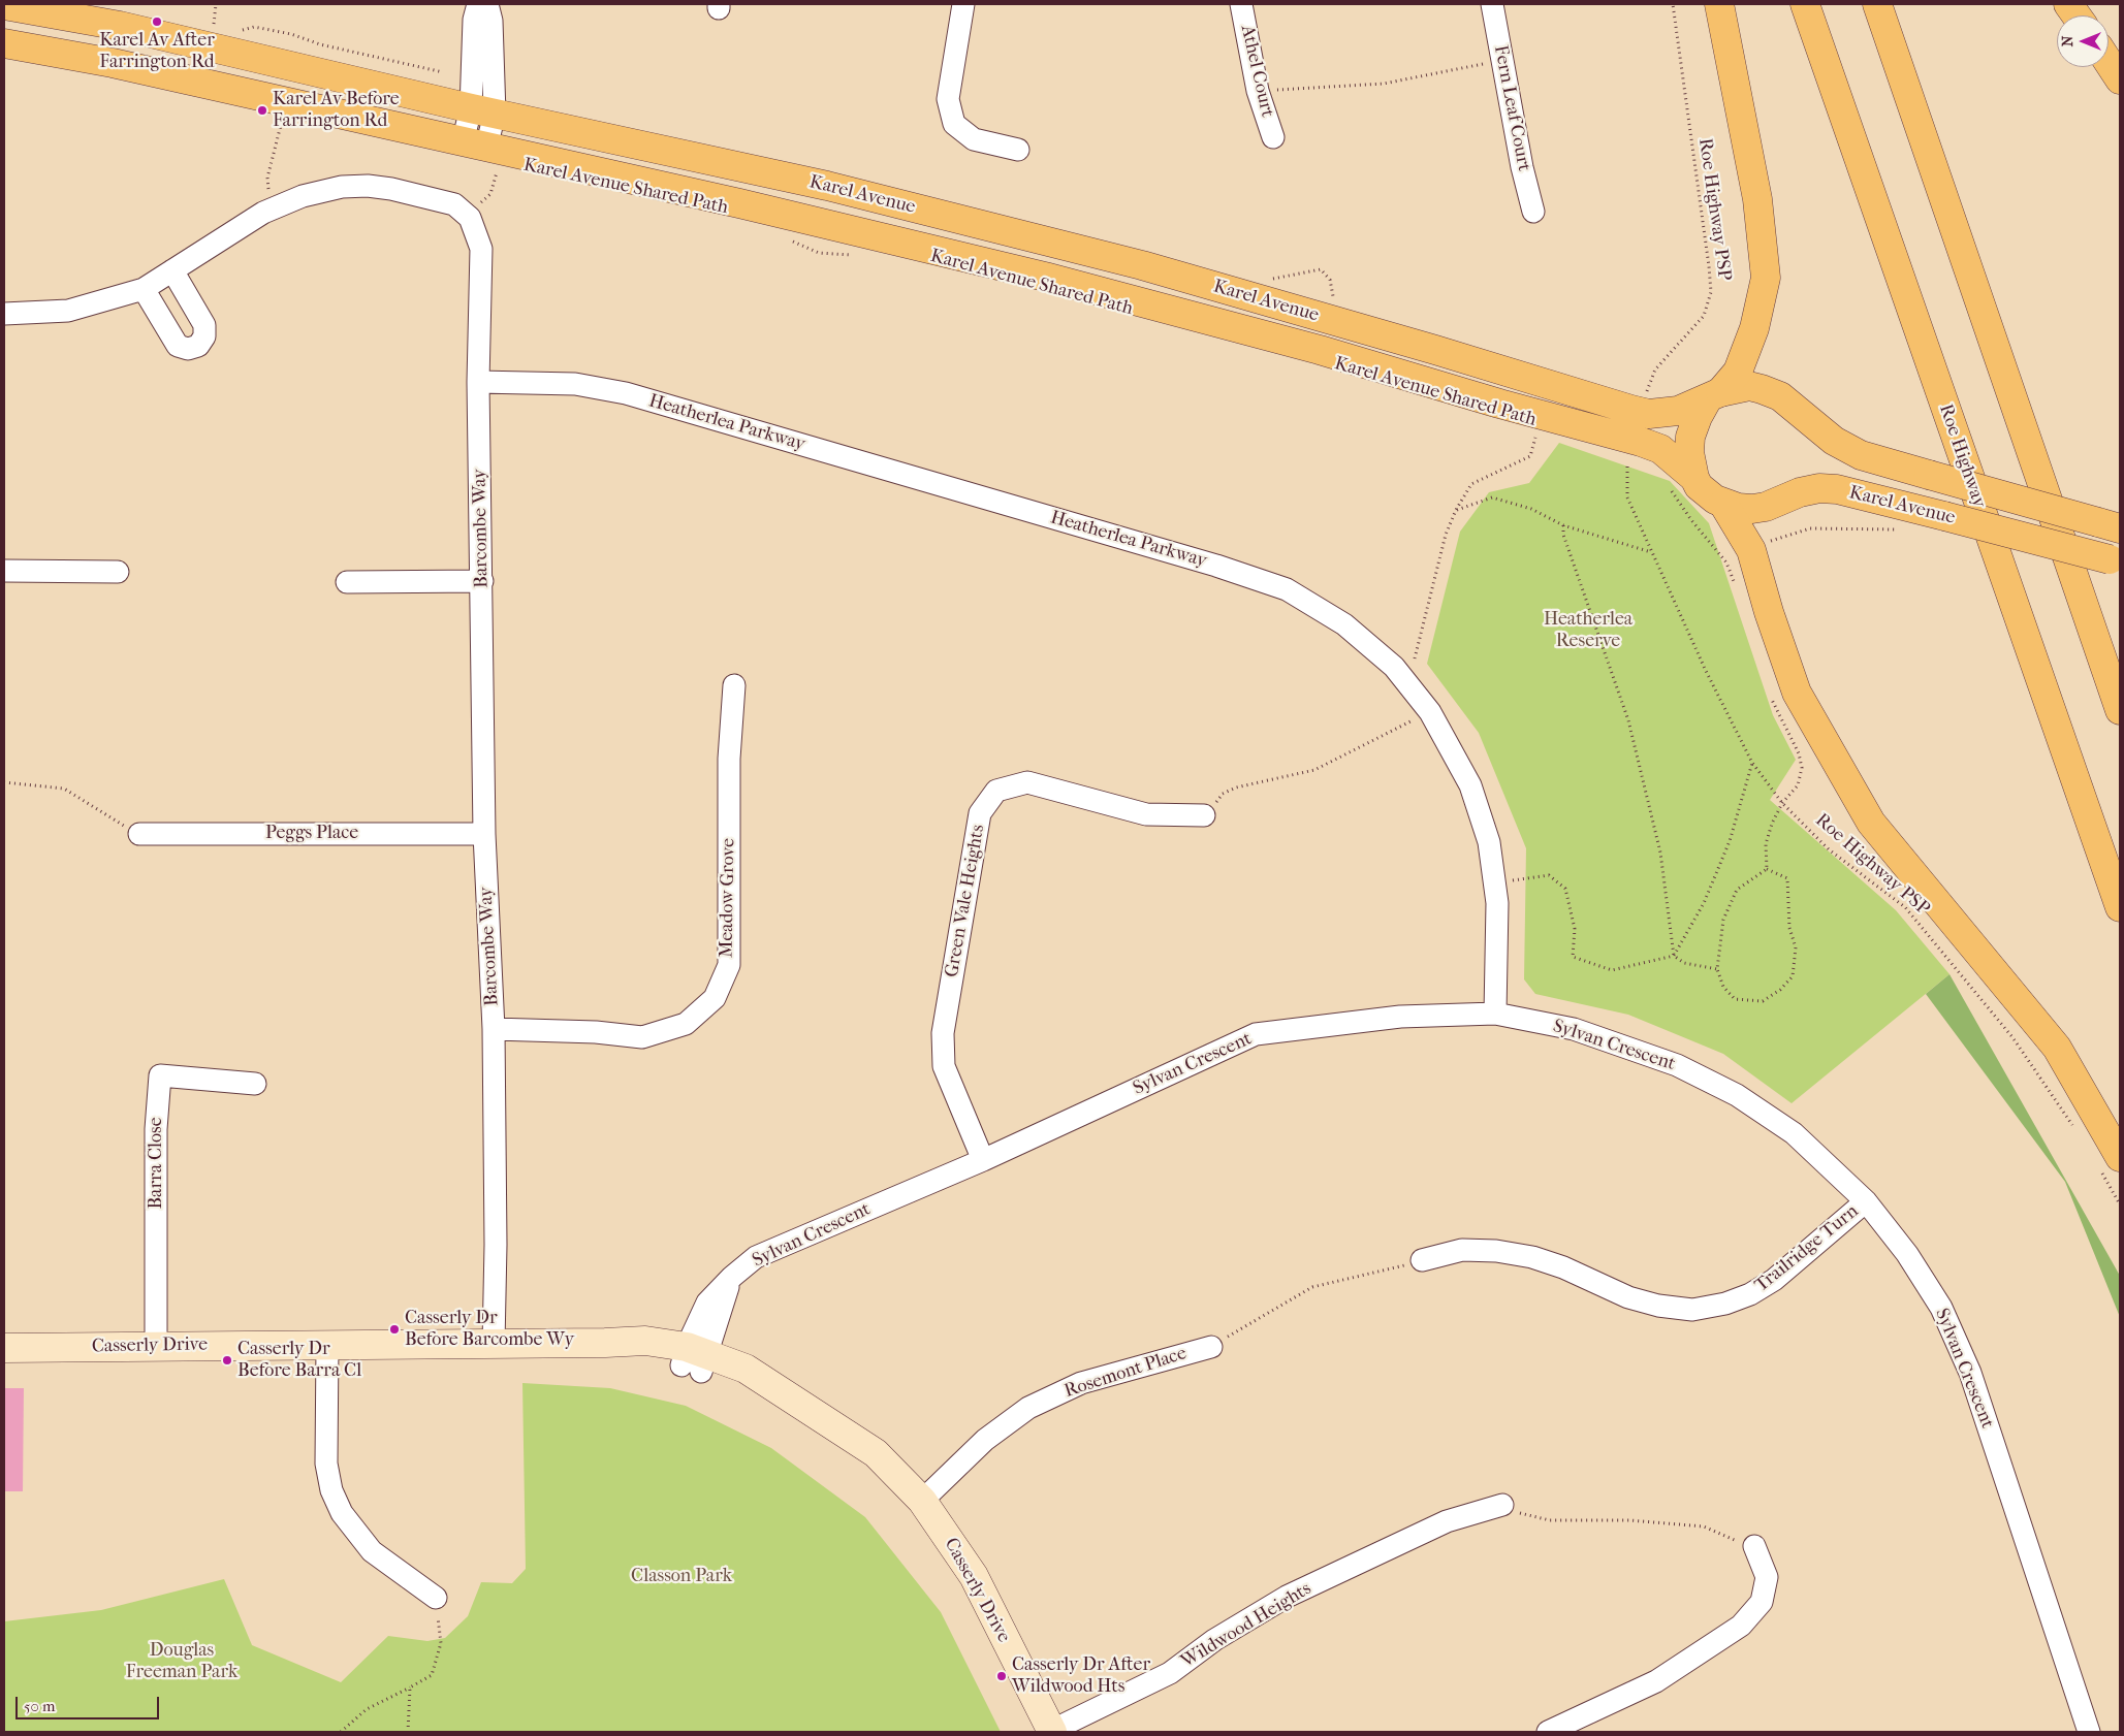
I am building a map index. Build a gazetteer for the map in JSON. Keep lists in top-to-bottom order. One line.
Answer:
{"streets":{"main road":["Karel Avenue","Roe Highway"],"street":["Athel Court","Fern Leaf Court","Heatherlea Parkway","Barcombe Way","Peggs Place","Meadow Grove","Green Vale Heights","Sylvan Crescent","Barra Close","Trailridge Turn","Casserly Drive","Rosemont Place","Wildwood Heights"],"path":["Karel Avenue Shared Path","Roe Highway PSP"]},"crossings":[["Karel Avenue Shared Path","Karel Avenue"],["Heatherlea Parkway","Barcombe Way"],["Heatherlea Parkway","Sylvan Crescent"],["Barcombe Way","Peggs Place"],["Barcombe Way","Meadow Grove"],["Barcombe Way","Casserly Drive"],["Green Vale Heights","Sylvan Crescent"],["Sylvan Crescent","Trailridge Turn"],["Sylvan Crescent","Casserly Drive"],["Barra Close","Casserly Drive"],["Casserly Drive","Rosemont Place"],["Casserly Drive","Wildwood Heights"]],"parks":["Heatherlea Reserve","Classon Park","Douglas Freeman Park"],"places":["Karel Av After Farrington Rd","Karel Av Before Farrington Rd","Casserly Dr Before Barcombe Wy","Casserly Dr Before Barra Cl","Casserly Dr After Wildwood Hts"],"scale_bar":"50 m","north":"left"}
